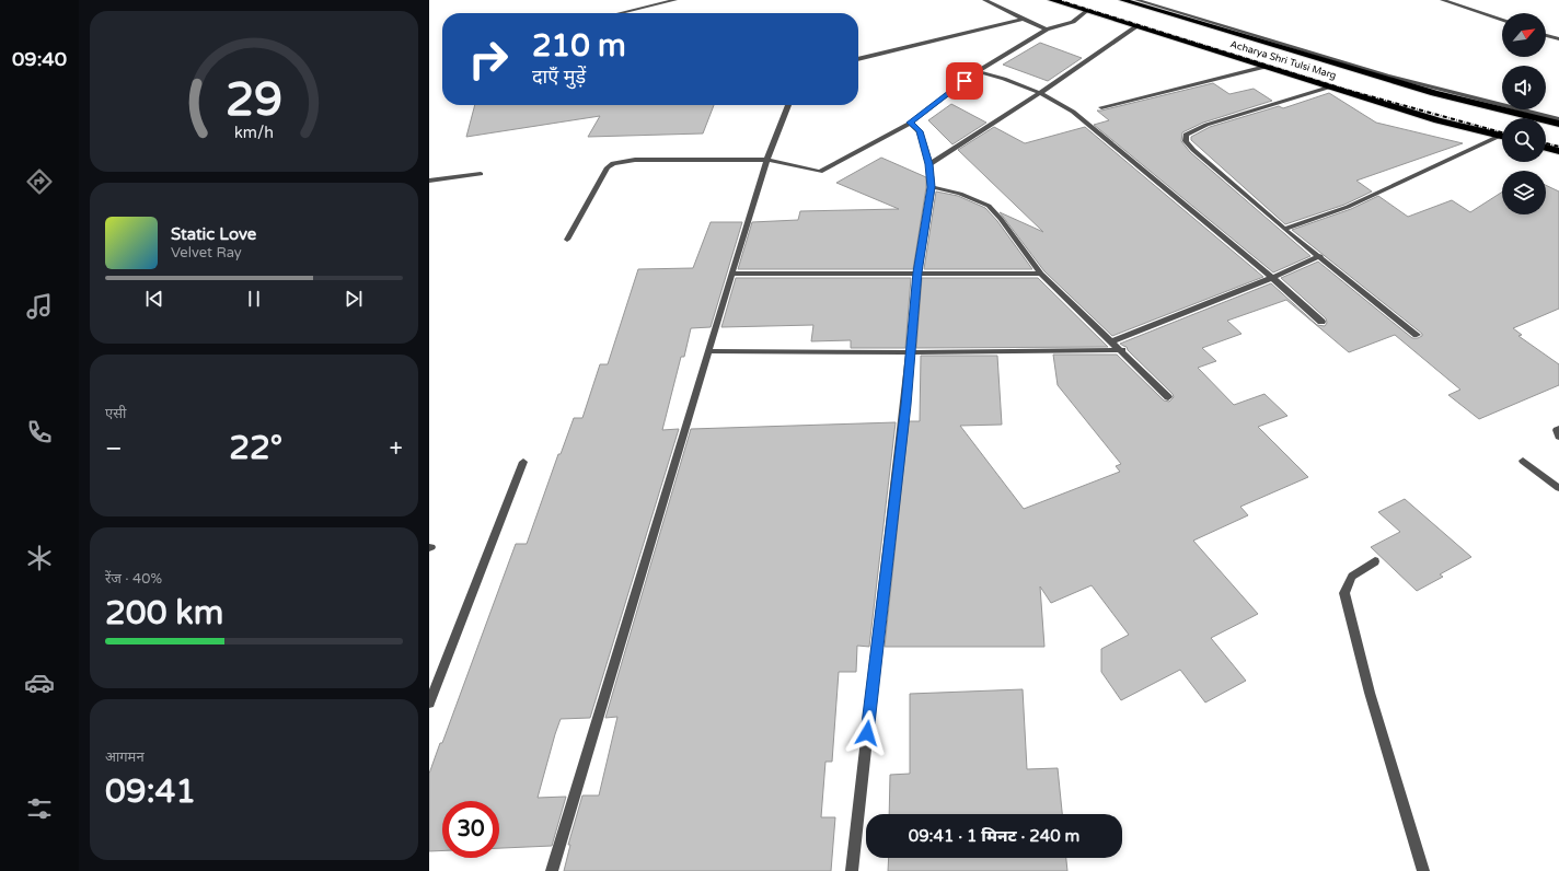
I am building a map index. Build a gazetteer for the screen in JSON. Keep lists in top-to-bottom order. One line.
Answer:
{"streets":{"highway":["Acharya Shri Tulsi Marg"]},"north":"top right","page":{"tabs":"09:40","turn":["210 m","दाएँ मुड़ें"],"song":["Static Love","Velvet Ray"],"tile":["एसी",["रेंज · 40%","200 km"],["आगमन","09:41"]],"heat":["−","22°","+"],"limit":"30","trip":"09:41 · 1 मिनट · 240 m","gauge":["29","km/h"]}}
